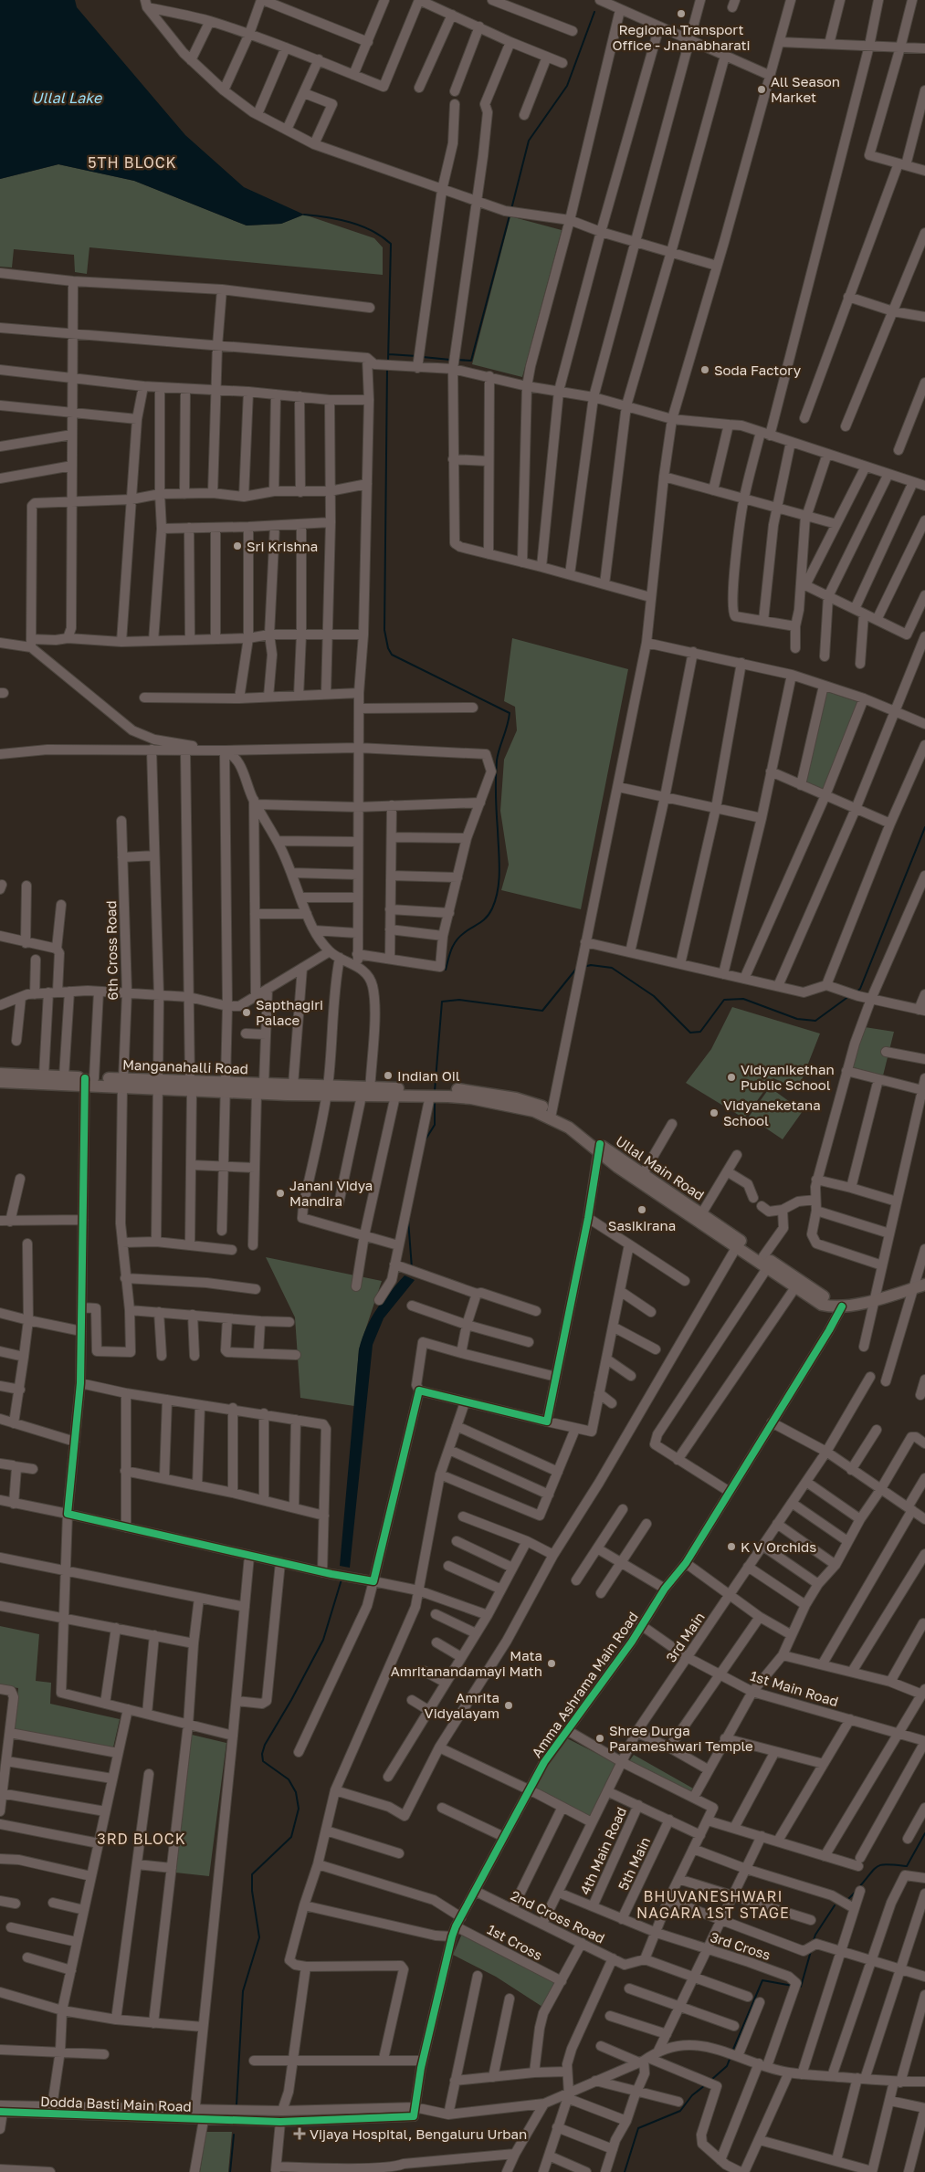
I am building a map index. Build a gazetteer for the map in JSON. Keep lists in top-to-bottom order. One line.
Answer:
{"streets":{"main road":["Manganahalli Road","Ullal Main Road"],"street":["6th Cross Road","3rd Main","Amma Ashrama Main Road","1st Main Road","4th Main Road","5th Main","2nd Cross Road","1st Cross","3rd Cross","Dodda Basti Main Road"]},"crossings":[["6th Cross Road","Manganahalli Road"],["Ullal Main Road","Amma Ashrama Main Road"],["3rd Main","1st Main Road"],["3rd Main","2nd Cross Road"],["3rd Main","3rd Cross"],["Amma Ashrama Main Road","1st Main Road"],["Amma Ashrama Main Road","2nd Cross Road"],["Amma Ashrama Main Road","1st Cross"],["Amma Ashrama Main Road","Dodda Basti Main Road"],["4th Main Road","3rd Cross"],["5th Main","3rd Cross"]],"districts":["5TH BLOCK","3RD BLOCK","BHUVANESHWARI NAGARA 1ST STAGE"],"water":["Ullal Lake"],"places":{"other":["Regional Transport Office - Jnanabharati","All Season Market","Soda Factory","Sri Krishna","Sapthagiri Palace","Indian Oil","Vidyanikethan Public School","Vidyaneketana School","Janani Vidya Mandira","Sasikirana","K V Orchids","Mata Amritanandamayi Math","Amrita Vidyalayam","Shree Durga Parameshwari Temple"],"health":["Vijaya Hospital, Bengaluru Urban"]}}
